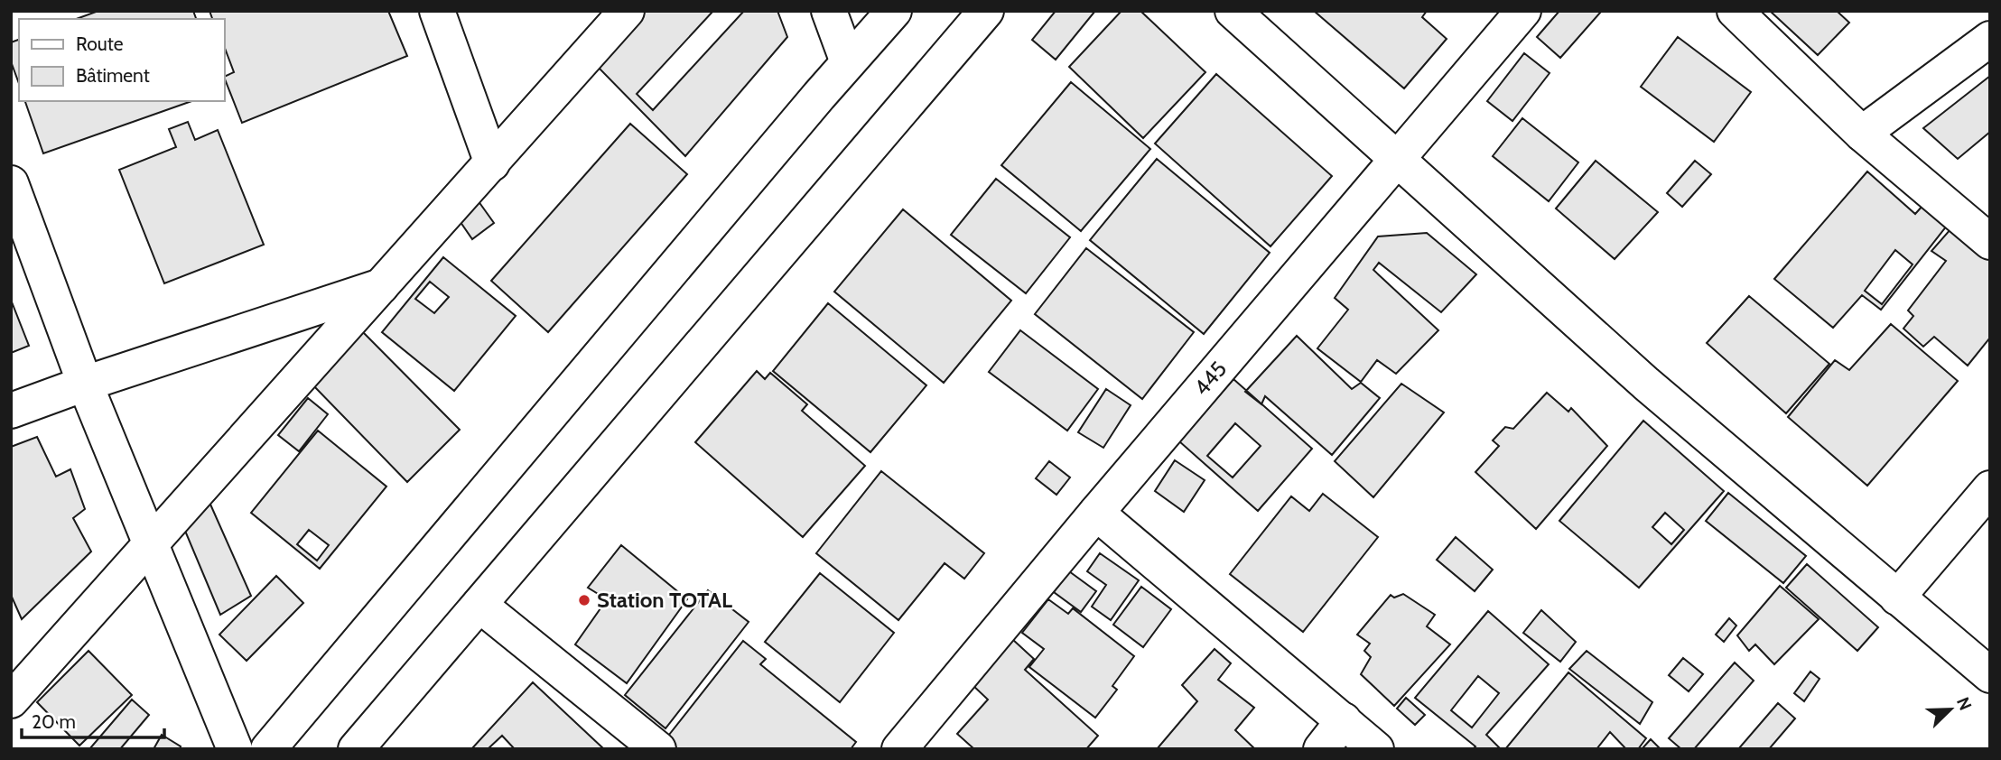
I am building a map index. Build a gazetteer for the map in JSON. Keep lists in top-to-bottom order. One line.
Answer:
{"streets":{"street":["445"]},"places":["Station TOTAL"],"legend":["Route","Bâtiment"],"scale_bar":"20 m","north":"top right"}
